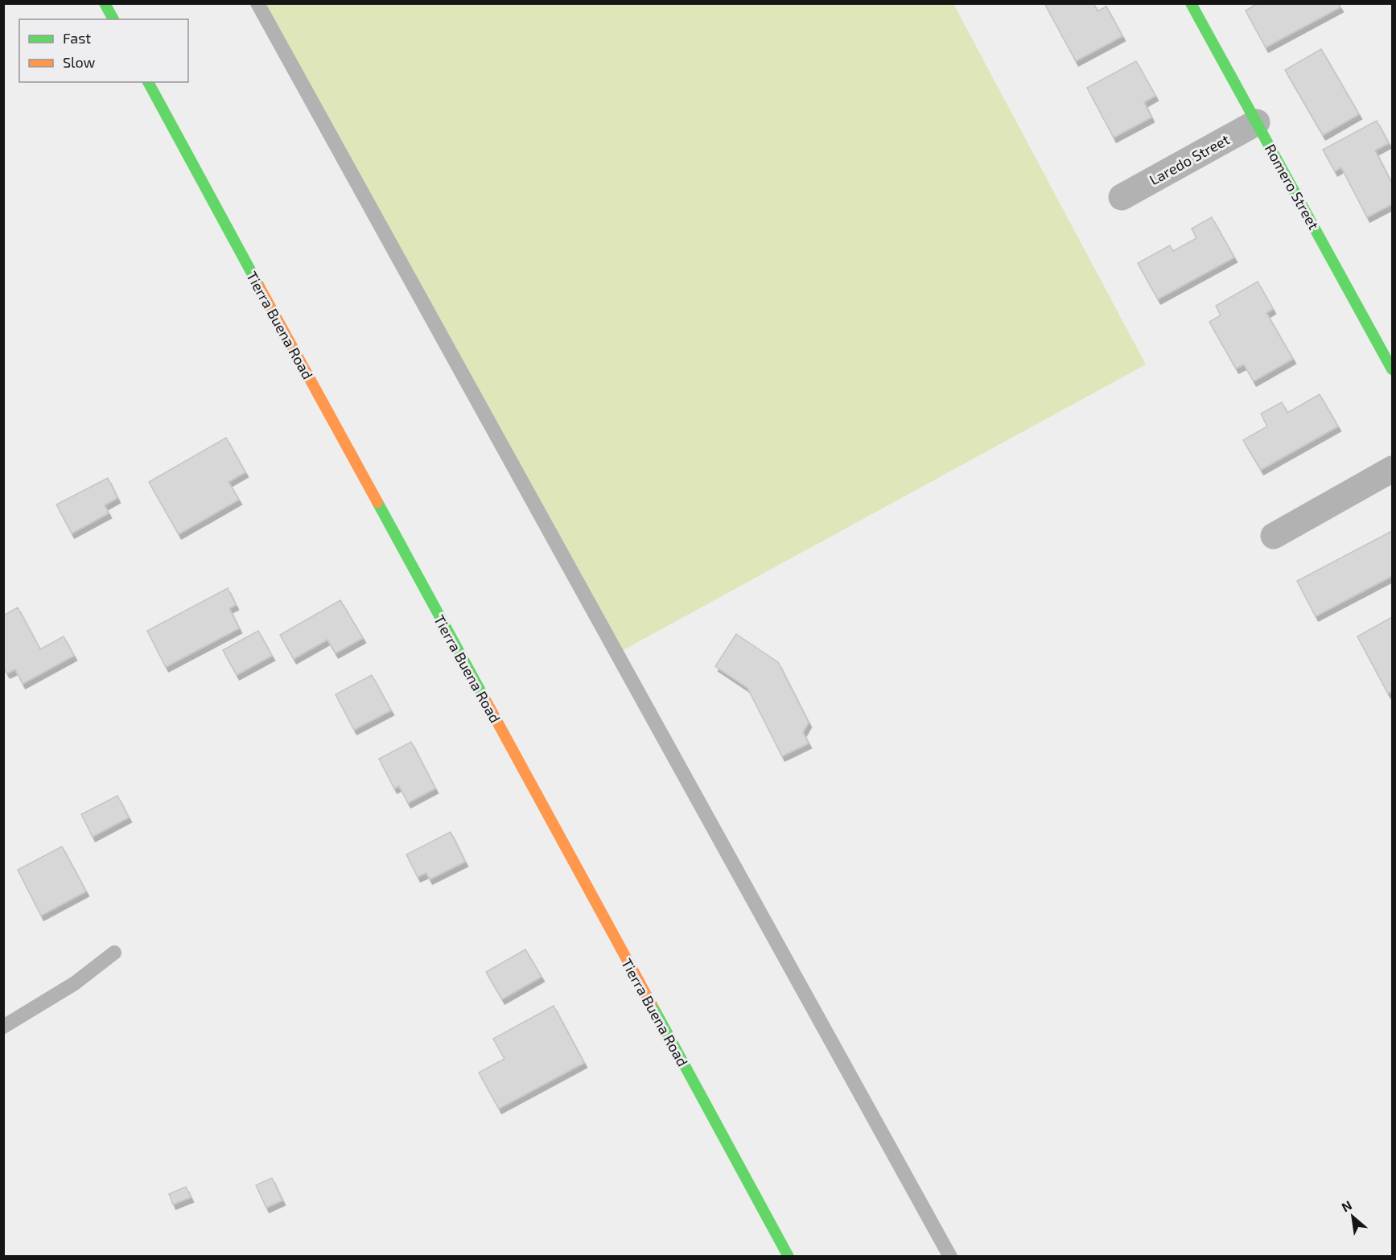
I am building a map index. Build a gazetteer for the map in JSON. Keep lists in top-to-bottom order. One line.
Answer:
{"streets":{"street":["Laredo Street","Romero Street","Tierra Buena Road"]},"crossings":[["Laredo Street","Romero Street"]],"legend":["Fast","Slow"],"north":"top left"}
